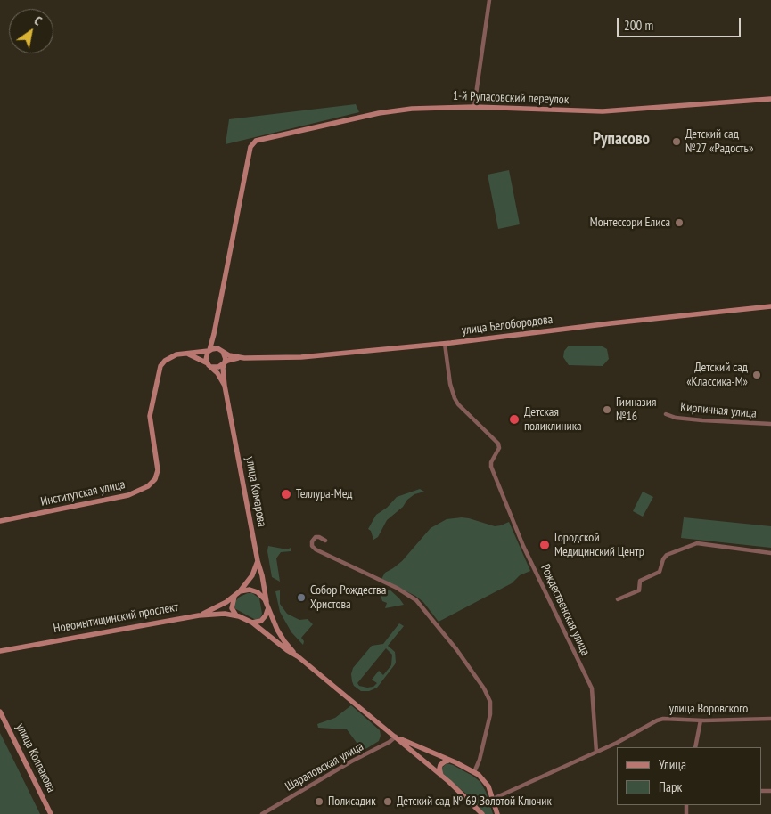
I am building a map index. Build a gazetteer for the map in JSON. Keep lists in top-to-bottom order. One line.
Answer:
{"streets":{"street":["1-й Рупасовский переулок","улица Белобородова","Кирпичная улица","улица Комарова","Институтская улица","Рождественская улица","Новомытищинский проспект","улица Воровского","улица Колпакова","Шараповская улица"]},"crossings":[["улица Белобородова","улица Комарова"],["улица Белобородова","Институтская улица"],["улица Белобородова","Рождественская улица"],["улица Комарова","Институтская улица"],["улица Комарова","Новомытищинский проспект"],["Рождественская улица","улица Воровского"],["Новомытищинский проспект","улица Воровского"],["Новомытищинский проспект","Шараповская улица"]],"districts":["Рупасово"],"places":["Детский сад №27 «Радость»","Монтессори Елиса","Детский сад «Классика-М»","Гимназия №16","Детская поликлиника","Теллура-Мед","Городской Медицинский Центр","Собор Рождества Христова","Полисадик","Детский сад № 69 Золотой Ключик"],"legend":["Улица","Парк"],"scale_bar":"200 m","north":"top right"}
